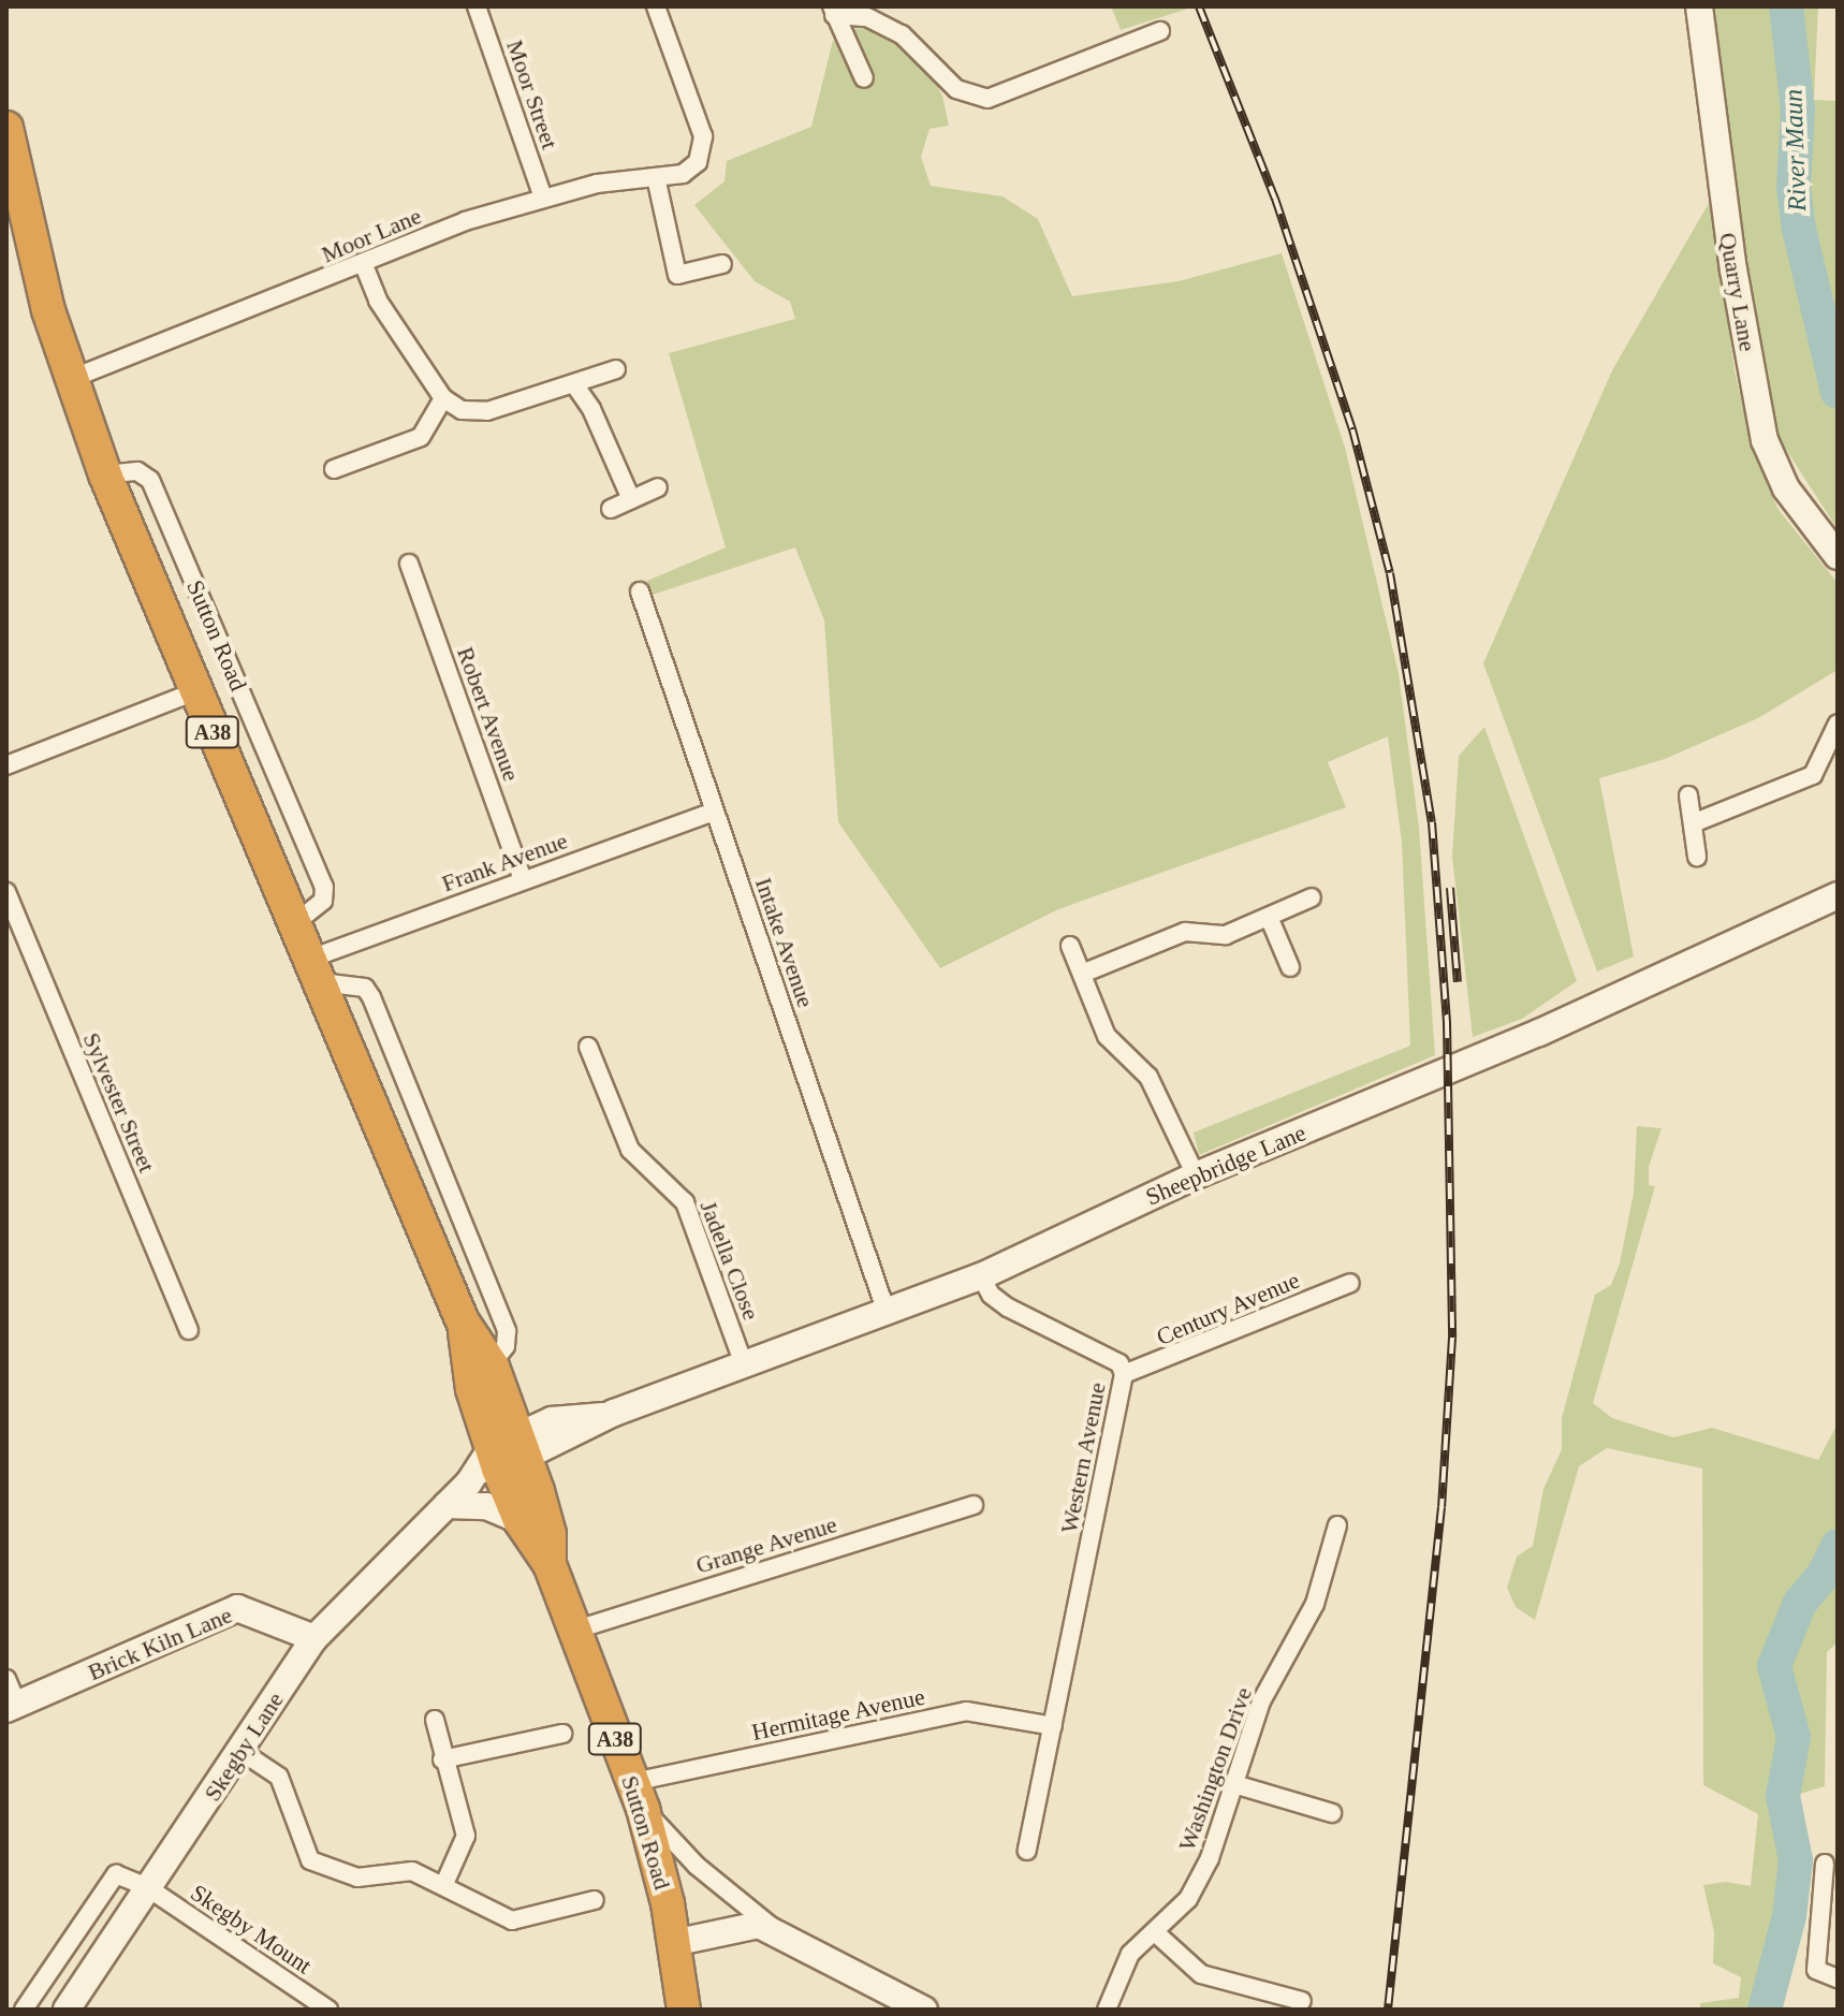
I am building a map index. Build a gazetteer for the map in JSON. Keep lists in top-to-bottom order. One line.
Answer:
{"streets":{"highway":["Sutton Road","A38"],"street":["Moor Street","Moor Lane","Quarry Lane","Robert Avenue","Frank Avenue","Intake Avenue","Sylvester Street","Sheepbridge Lane","Jadella Close","Century Avenue","Western Avenue","Grange Avenue","Brick Kiln Lane","Hermitage Avenue","Skegby Lane","Washington Drive","Skegby Mount"]},"crossings":[["Moor Street","Moor Lane"],["Moor Lane","Sutton Road"],["Sutton Road","Frank Avenue"],["Sutton Road","Sheepbridge Lane"],["Sutton Road","Grange Avenue"],["Sutton Road","Hermitage Avenue"],["Sutton Road","Skegby Lane"],["Robert Avenue","Frank Avenue"],["Frank Avenue","Intake Avenue"],["Intake Avenue","Sheepbridge Lane"],["Sheepbridge Lane","Jadella Close"],["Sheepbridge Lane","Western Avenue"],["Sheepbridge Lane","Skegby Lane"],["Century Avenue","Western Avenue"],["Western Avenue","Hermitage Avenue"],["Brick Kiln Lane","Skegby Lane"],["Skegby Lane","Skegby Mount"]],"water":["River Maun"]}
